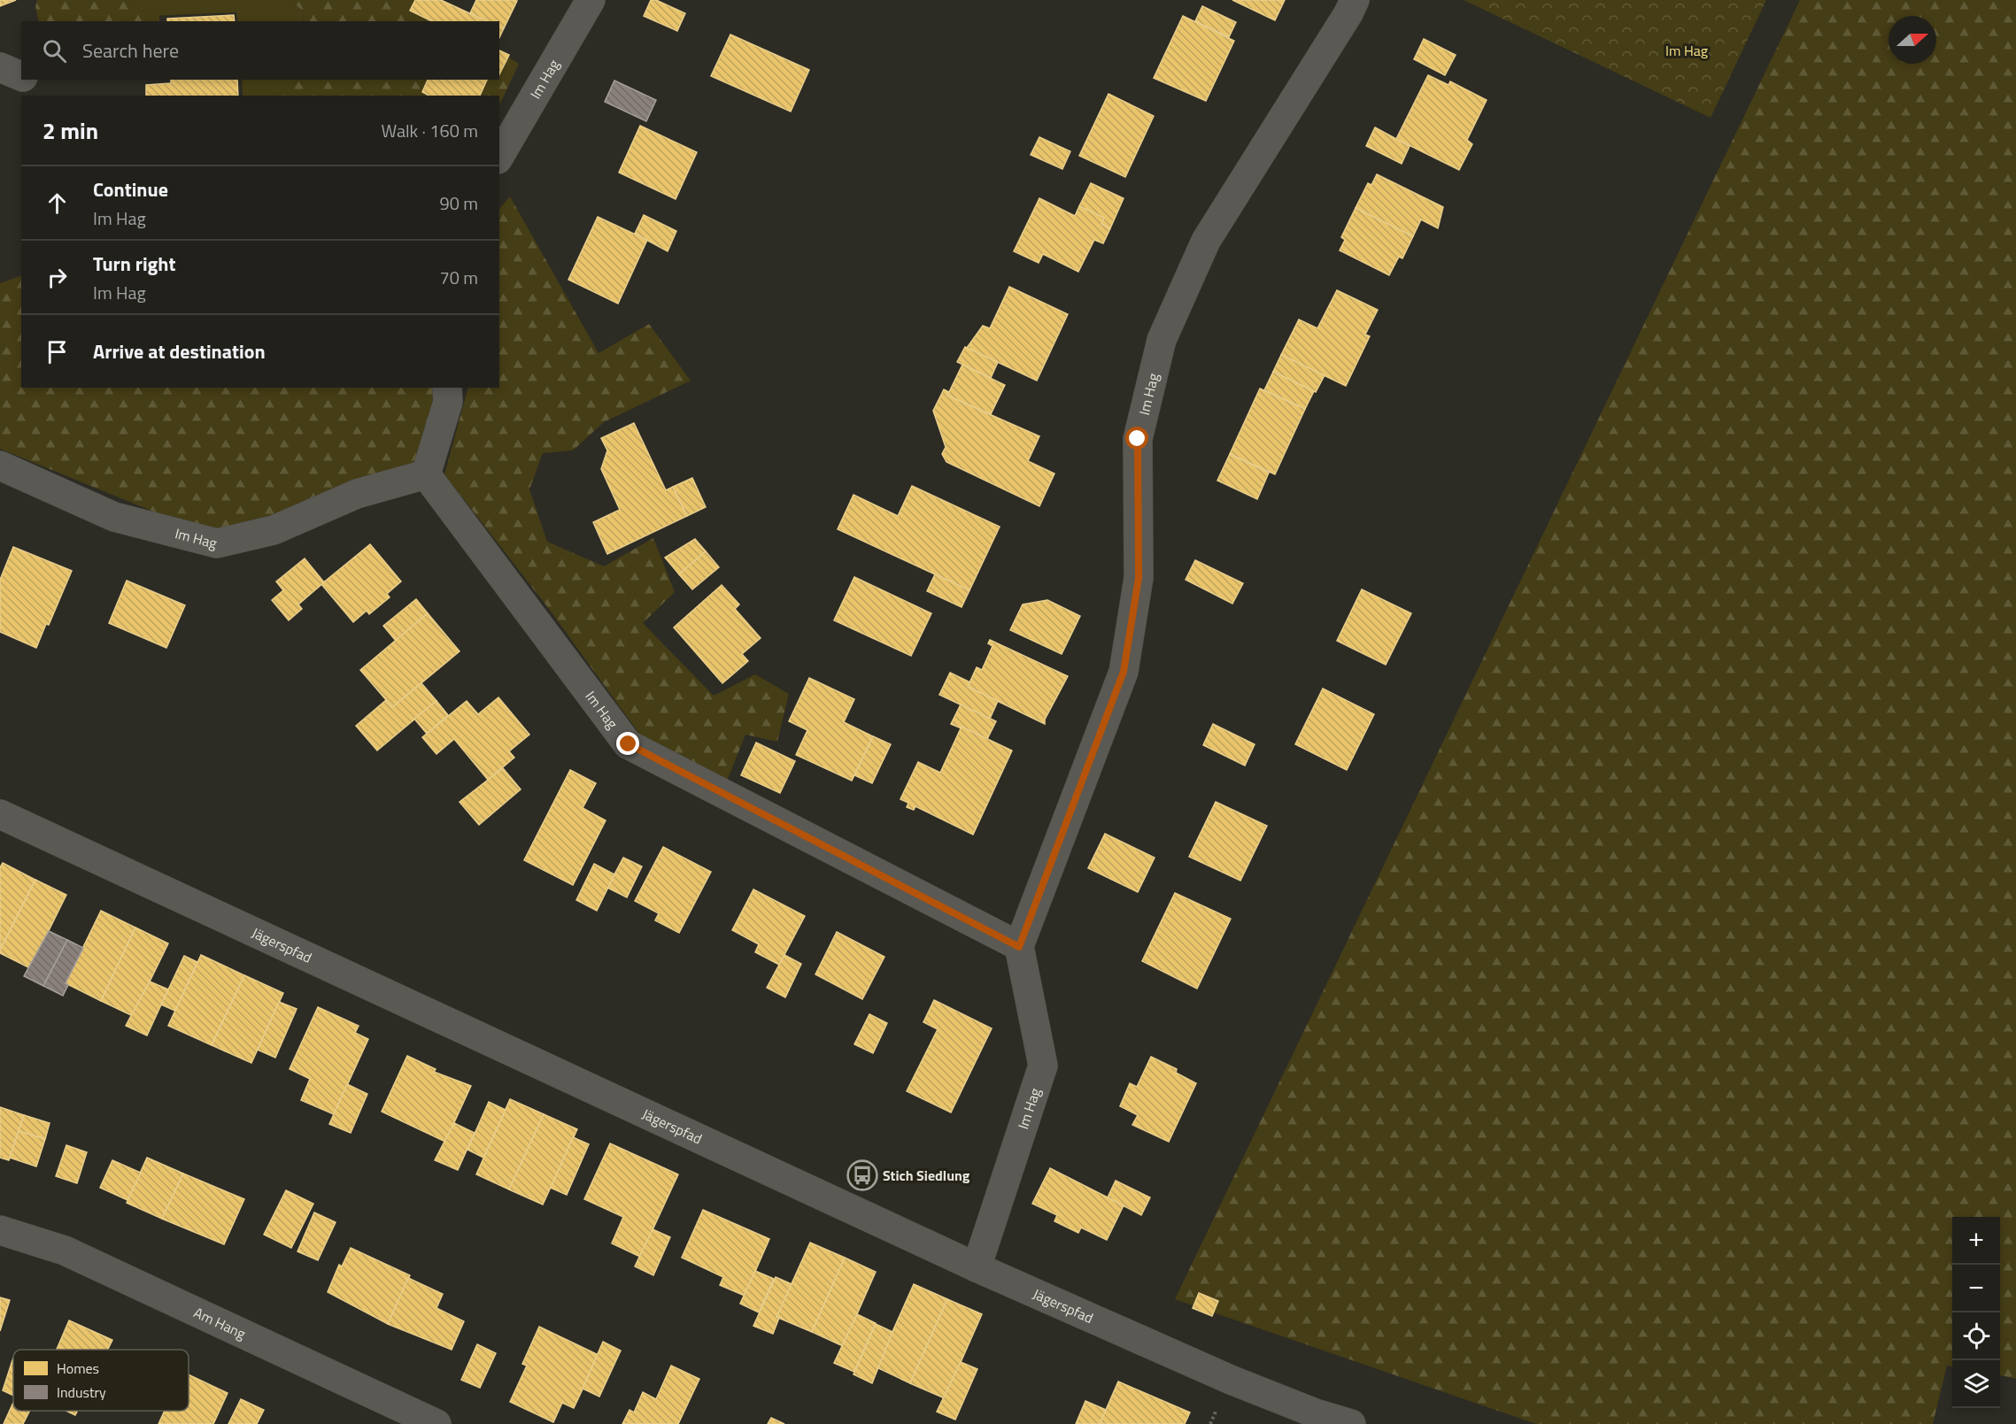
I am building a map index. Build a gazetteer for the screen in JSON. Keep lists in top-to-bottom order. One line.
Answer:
{"streets":{"street":["Im Hag","Jägerspfad","Am Hang"]},"crossings":[["Im Hag","Jägerspfad"]],"parks":["Im Hag"],"places":{"bus stop":["Stich Siedlung"]},"legend":["Homes","Industry"],"north":"right","page":{"search":"Search here","heading":["2 min","Walk · 160 m"],"list":[["Continue","Im Hag","90 m"],["Turn right","Im Hag","70 m"],"Arrive at destination"],"map_buttons":["+","−"]}}
